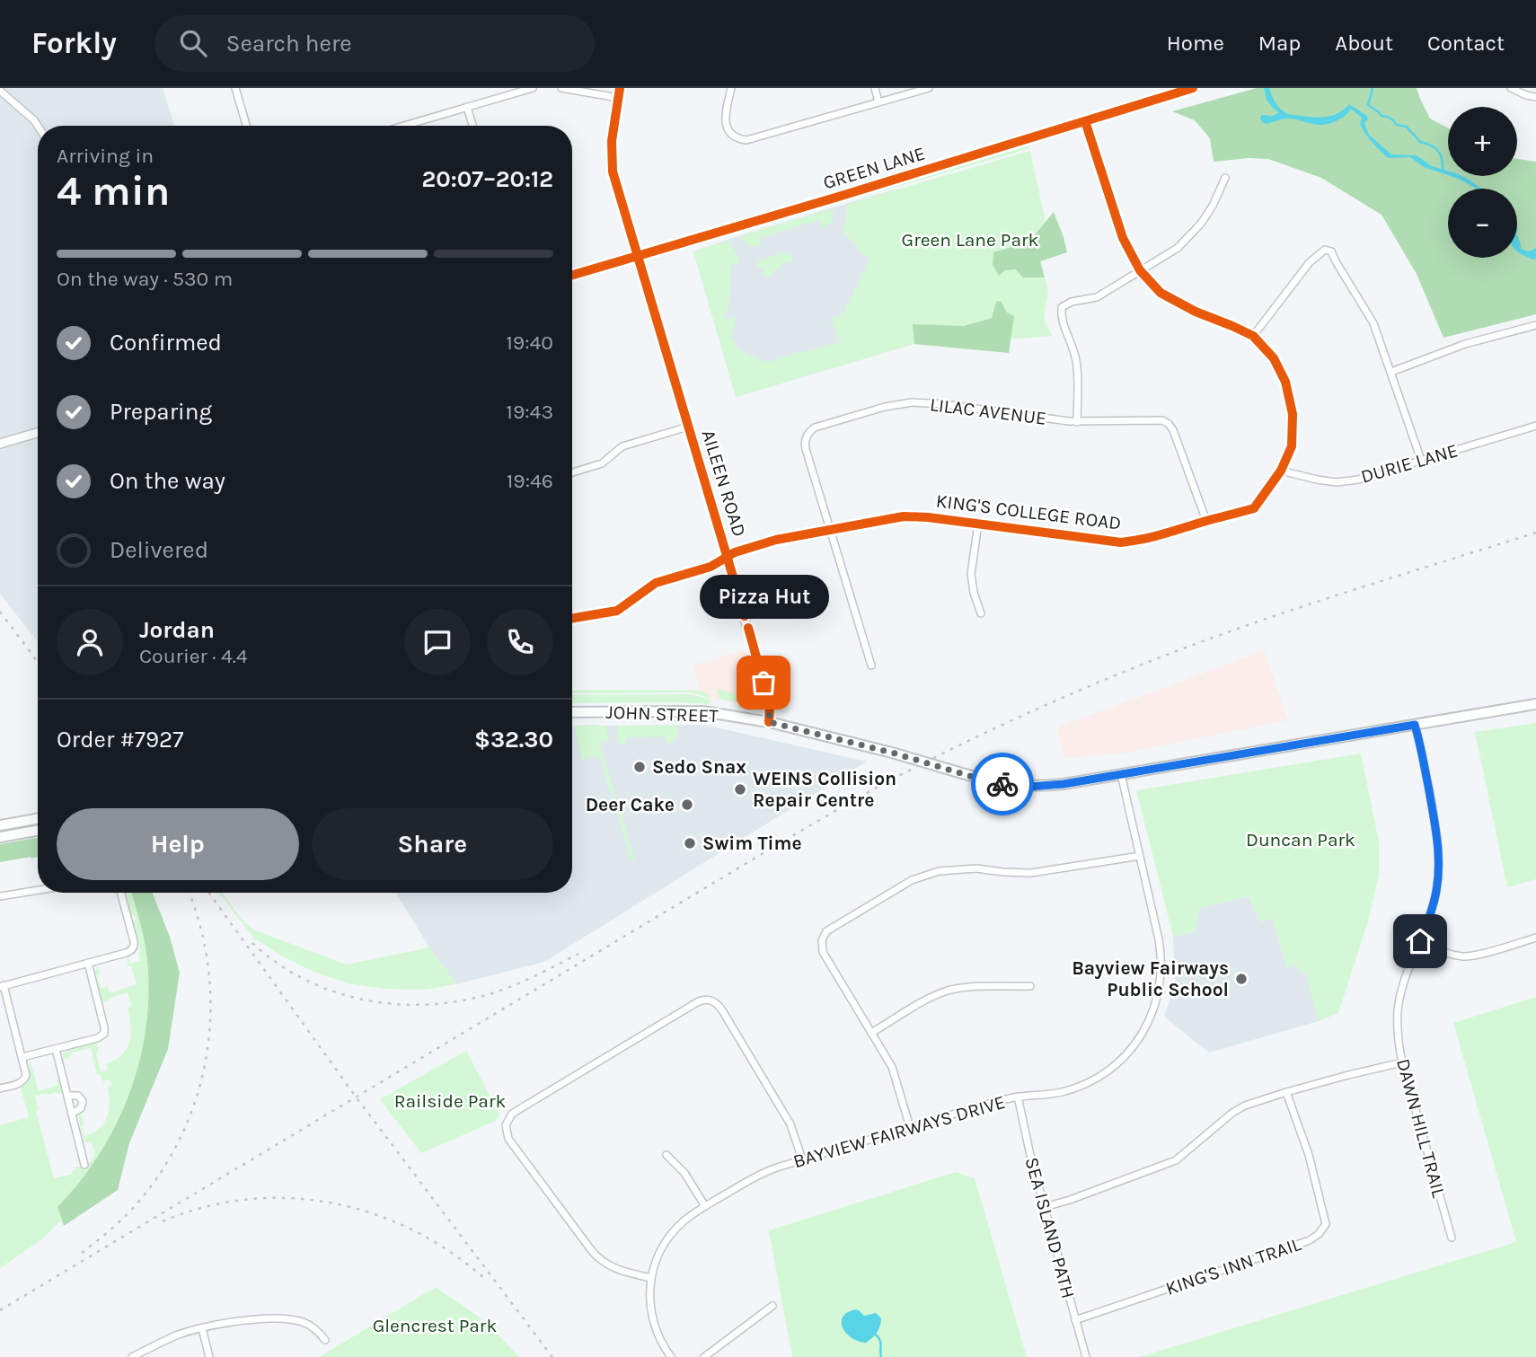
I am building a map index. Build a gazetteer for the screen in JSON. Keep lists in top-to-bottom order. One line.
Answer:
{"streets":{"main road":["JOHN STREET"],"street":["GREEN LANE","LILAC AVENUE","DURIE LANE","AILEEN ROAD","KING'S COLLEGE ROAD","DAWN HILL TRAIL","BAYVIEW FAIRWAYS DRIVE","SEA ISLAND PATH","KING'S INN TRAIL"]},"crossings":[["GREEN LANE","AILEEN ROAD"],["GREEN LANE","KING'S COLLEGE ROAD"],["LILAC AVENUE","KING'S COLLEGE ROAD"],["DURIE LANE","KING'S COLLEGE ROAD"],["AILEEN ROAD","KING'S COLLEGE ROAD"],["AILEEN ROAD","JOHN STREET"],["JOHN STREET","DAWN HILL TRAIL"],["JOHN STREET","BAYVIEW FAIRWAYS DRIVE"],["BAYVIEW FAIRWAYS DRIVE","SEA ISLAND PATH"],["SEA ISLAND PATH","KING'S INN TRAIL"]],"parks":["Green Lane Park","Duncan Park","Railside Park","Glencrest Park"],"places":["Pizza Hut","Sedo Snax","WEINS Collision Repair Centre","Deer Cake","Swim Time","Bayview Fairways Public School"],"page":{"header":"Forkly","search":"Search here","nav":["Home","Map","About","Contact"],"map_buttons":["+","−"],"heading":["4 min","Arriving in","20:07–20:12"],"panel":["Jordan","Courier · 4.4","Order #7927","$32.30"],"bar":"On the way · 530 m","list":[["Confirmed","19:40"],["Preparing","19:43"],["On the way","19:46"],"Delivered"],"bubble":"Pizza Hut","buttons":["Help","Share"]}}
